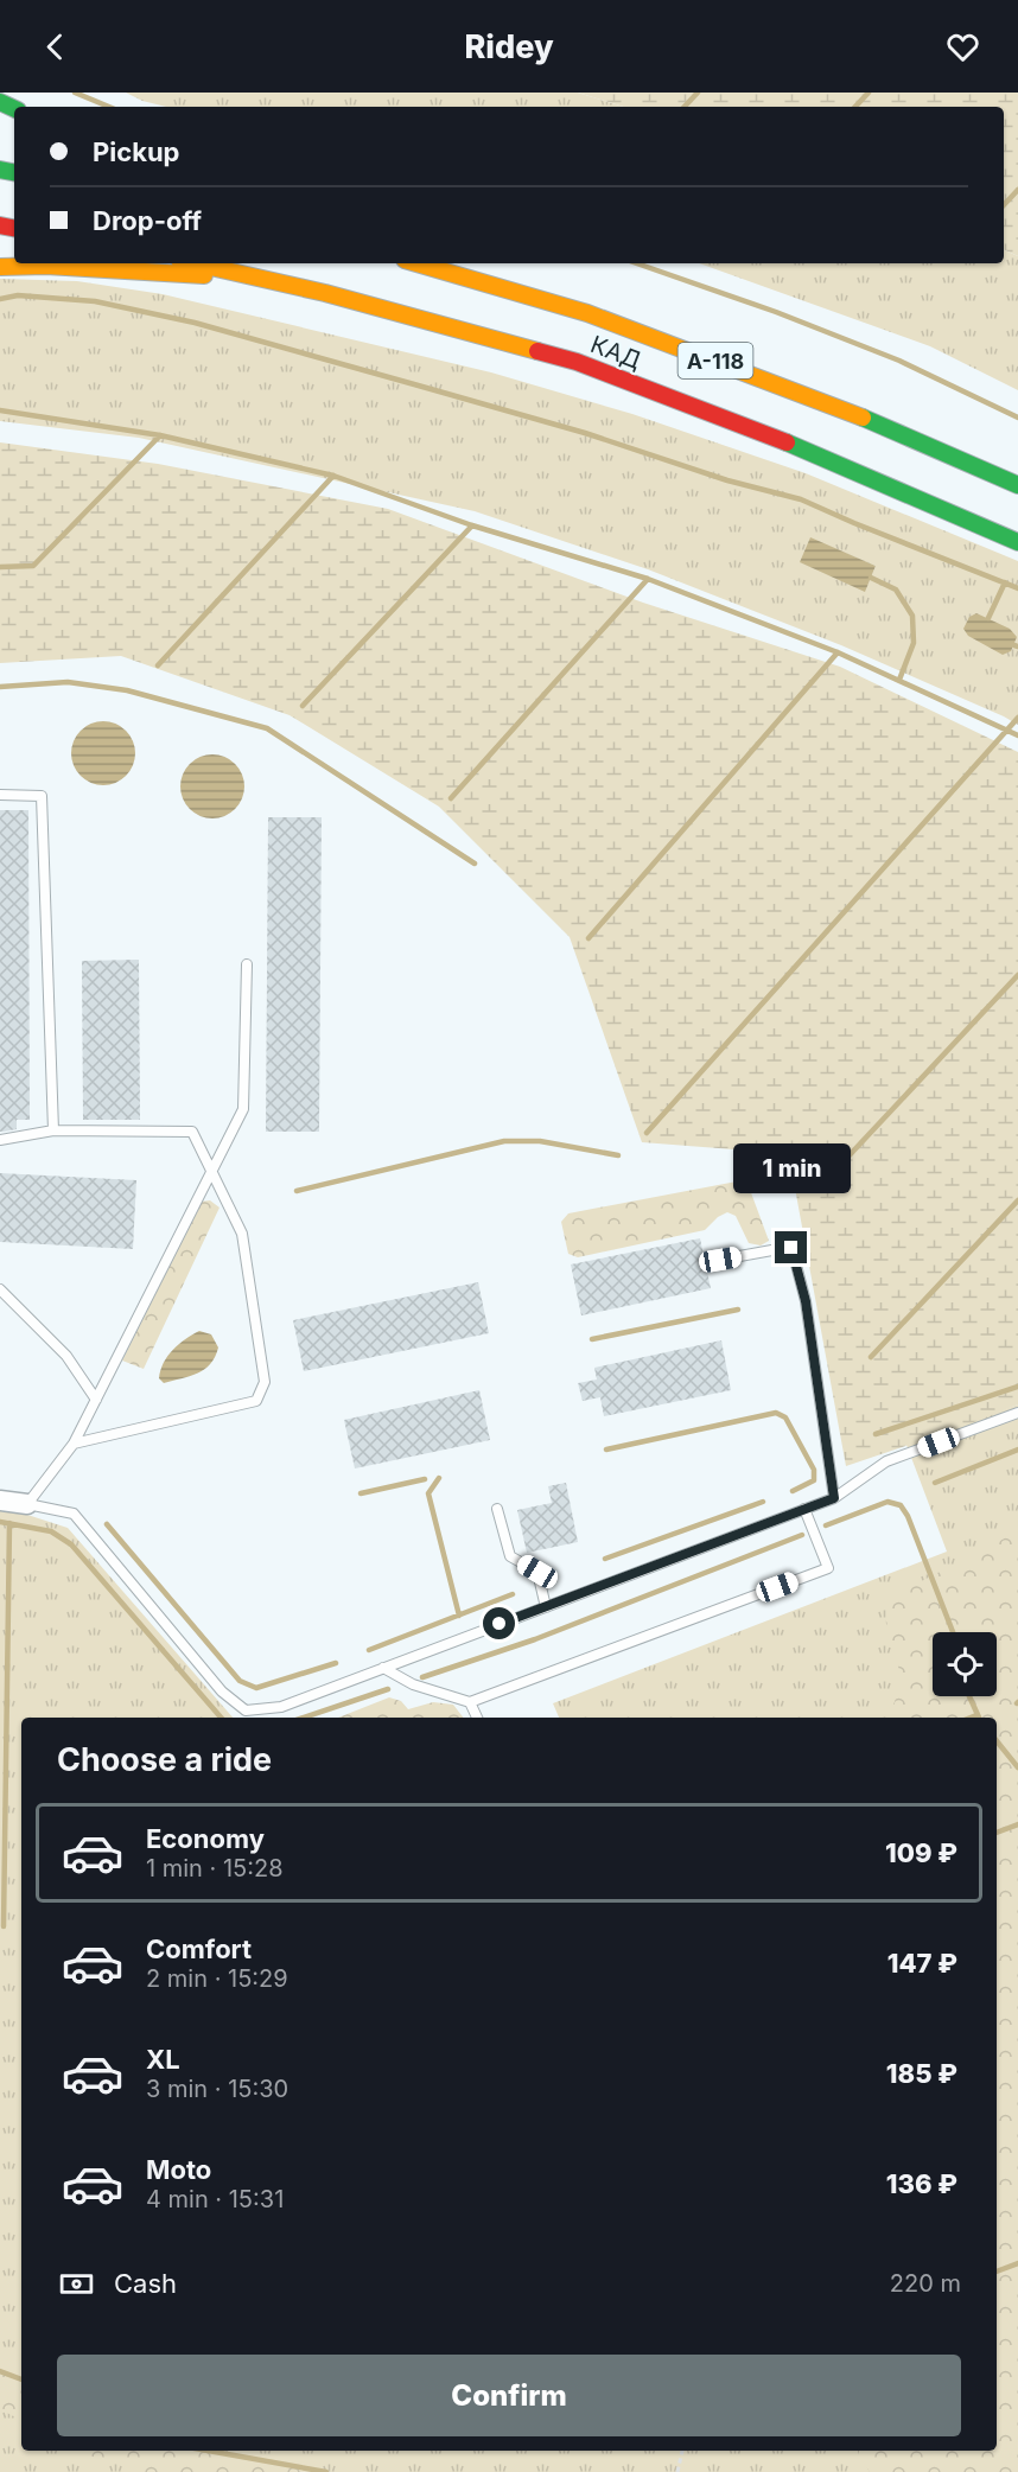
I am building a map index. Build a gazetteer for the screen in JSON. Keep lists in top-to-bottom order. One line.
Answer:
{"streets":{"main road":["КАД","А-118"]},"page":{"header":"Ridey","banner":["Pickup","Drop-off"],"bubble":"1 min","heading":"Choose a ride","list":[{"name":"Economy","note":"1 min · 15:28","value":"109 ₽"},{"name":"Comfort","note":"2 min · 15:29","value":"147 ₽"},{"name":"XL","note":"3 min · 15:30","value":"185 ₽"},{"name":"Moto","note":"4 min · 15:31","value":"136 ₽"}],"pay":["Cash","220 m"],"buttons":"Confirm"}}
